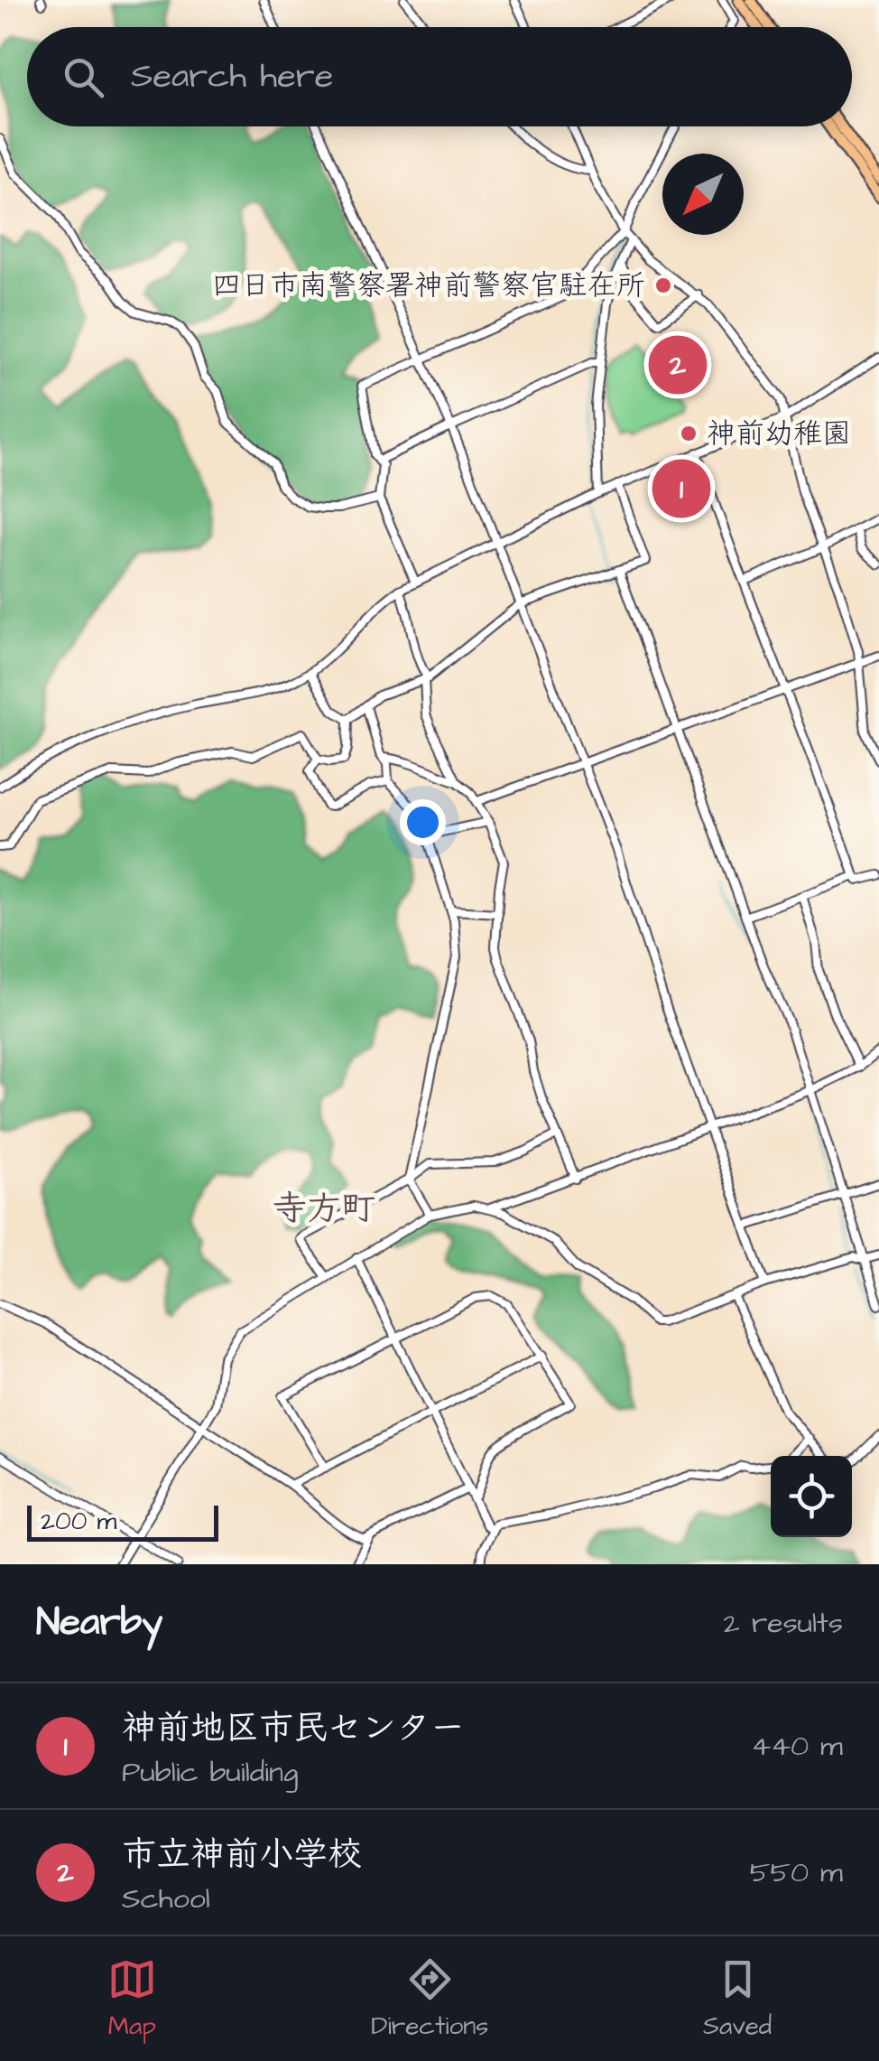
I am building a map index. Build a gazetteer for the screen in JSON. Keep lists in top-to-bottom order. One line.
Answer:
{"districts":["寺方町"],"places":["四日市南警察署神前警察官駐在所","神前幼稚園"],"scale_bar":"200 m","north":"bottom left","page":{"search":"Search here","pins":["2","1"],"scale":"200 m","heading":["Nearby","2 results"],"list":[{"mark":"1","name":"神前地区市民センター","note":"Public building","value":"440 m"},{"mark":"2","name":"市立神前小学校","note":"School","value":"550 m"}],"nav":["Map","Directions","Saved"]}}
